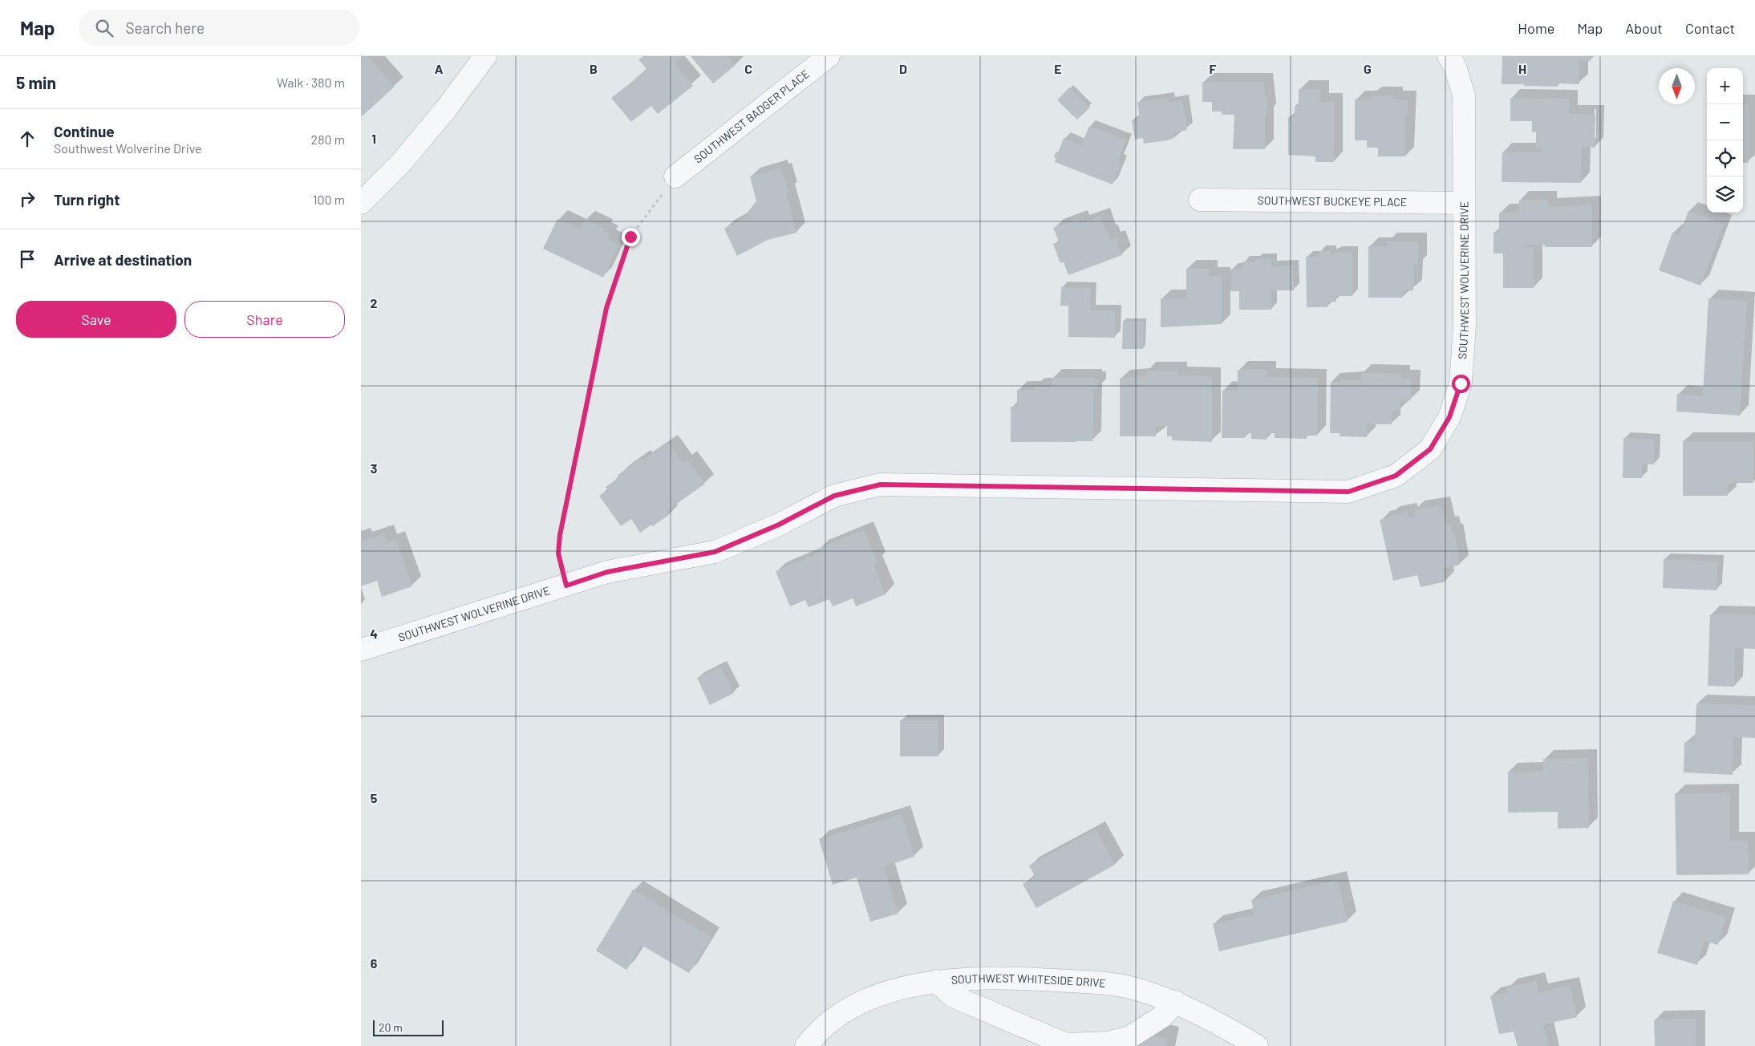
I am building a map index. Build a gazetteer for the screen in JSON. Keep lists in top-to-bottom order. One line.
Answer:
{"streets":{"street":["SOUTHWEST BADGER PLACE","SOUTHWEST BUCKEYE PLACE","SOUTHWEST WOLVERINE DRIVE","SOUTHWEST WHITESIDE DRIVE"]},"crossings":[["SOUTHWEST BUCKEYE PLACE","SOUTHWEST WOLVERINE DRIVE"]],"scale_bar":"20 m","north":"bottom","page":{"header":"Map","search":"Search here","nav":["Home","Map","About","Contact"],"heading":["5 min","Walk · 380 m"],"map_buttons":["+","−"],"list":[["Continue","Southwest Wolverine Drive","280 m"],["Turn right","100 m"],"Arrive at destination"],"buttons":["Save","Share"],"scale":"20 m"},"grid":{"columns":["A","B","C","D","E","F","G","H"],"rows":["1","2","3","4","5","6"]}}
